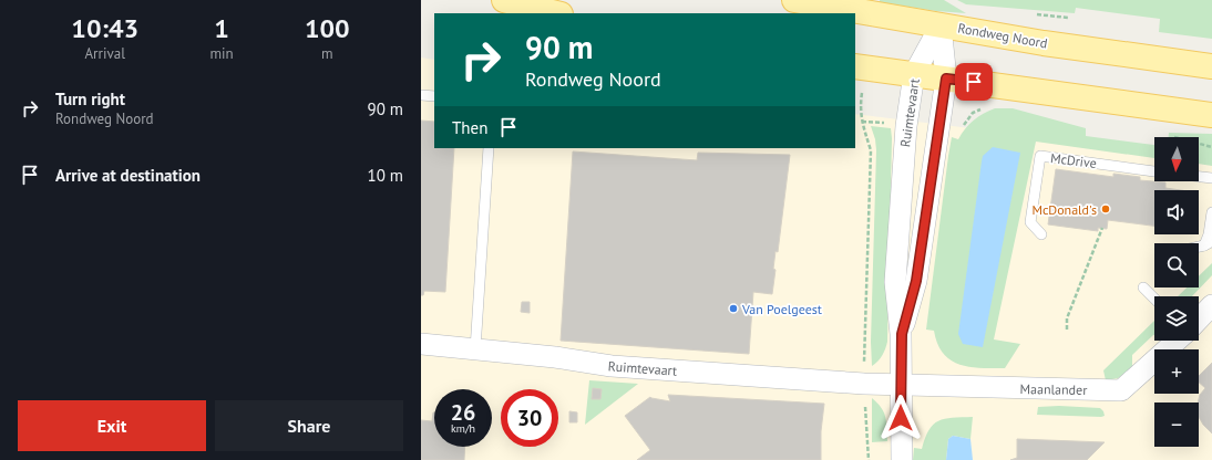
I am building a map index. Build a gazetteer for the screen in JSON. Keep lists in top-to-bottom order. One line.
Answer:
{"streets":{"main road":["Rondweg Noord"],"street":["Ruimtevaart","Maanlander"],"lane":["McDrive"]},"crossings":[["Rondweg Noord","Ruimtevaart"],["Ruimtevaart","Maanlander"]],"places":["McDonald's","Van Poelgeest"],"north":"bottom","page":{"eta":["10:43","Arrival","1","min","100","m"],"turn":["90 m","Rondweg Noord"],"list":[{"name":"Turn right","note":"Rondweg Noord","value":"90 m"},{"name":"Arrive at destination","value":"10 m"}],"then":"Then","map_buttons":["+","−"],"speed":"26 km/h","limit":"30","buttons":["Exit","Share"]}}
